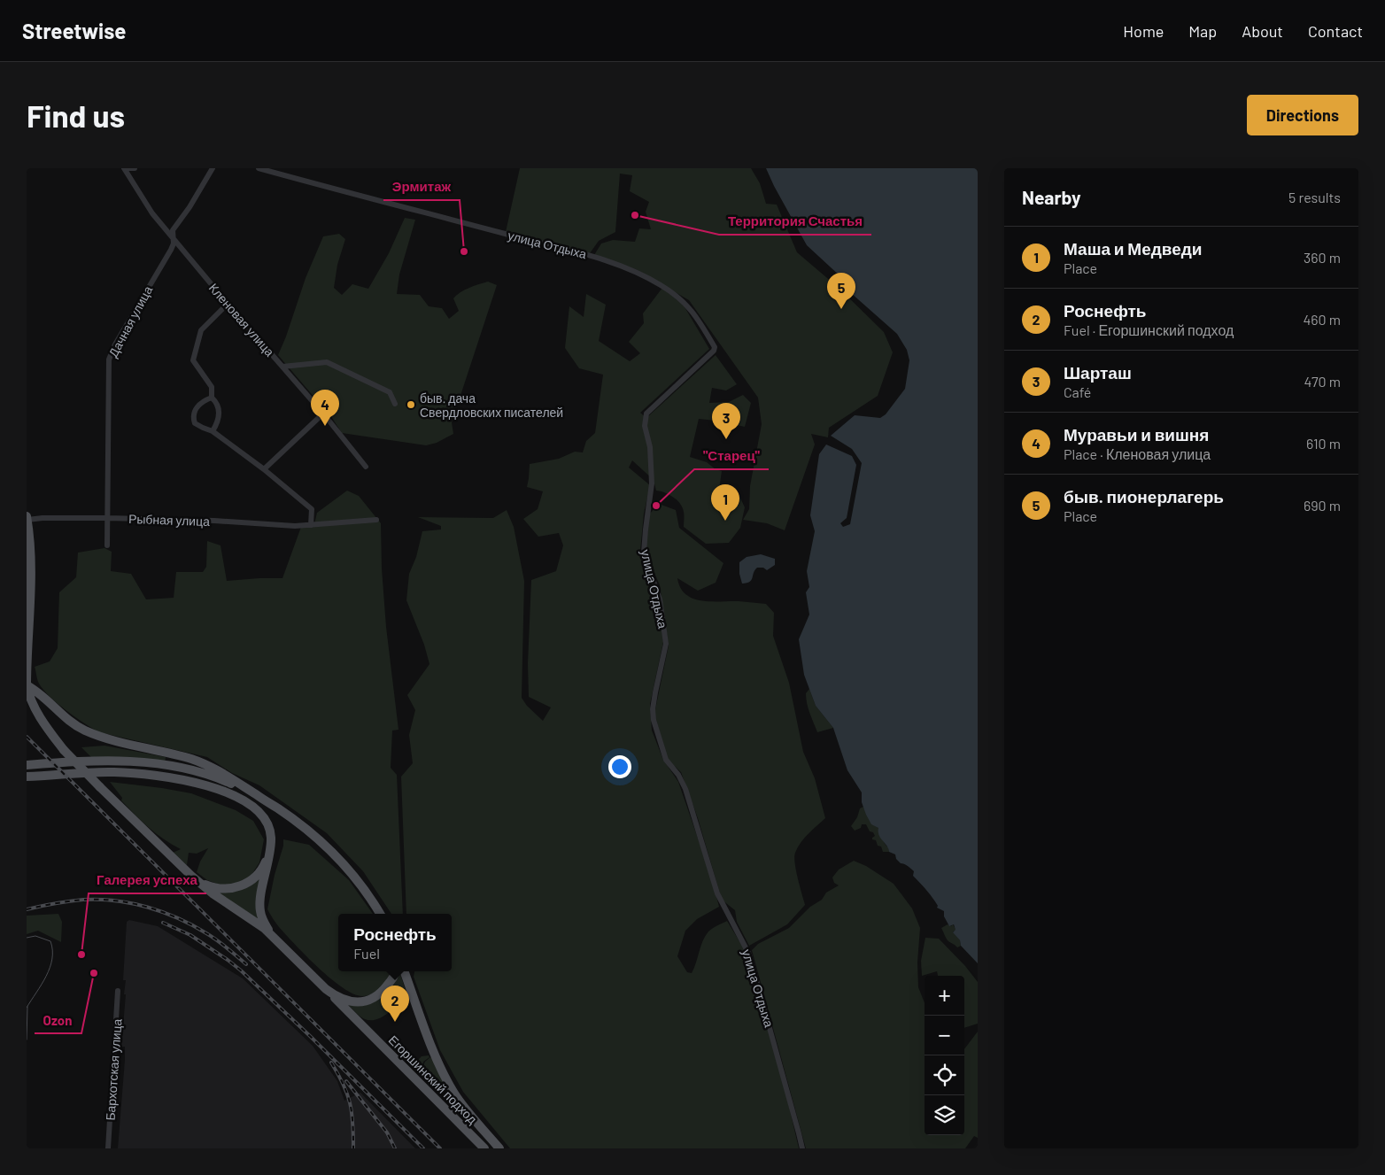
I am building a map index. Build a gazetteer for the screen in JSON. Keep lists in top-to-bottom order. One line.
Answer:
{"streets":{"main road":["Егоршинский подход"],"street":["улица Отдыха","Кленовая улица","Дачная улица","Рыбная улица","Бархотская улица"]},"crossings":[["Кленовая улица","Дачная улица"],["Дачная улица","Рыбная улица"]],"places":["Территория Счастья","Эрмитаж","быв. дача Свердловских писателей","\"Старец\"","Галерея успеха","Ozon"],"page":{"header":"Streetwise","nav":["Home","Map","About","Contact"],"buttons":"Directions","title":"Find us","heading":["Nearby","5 results"],"list":[{"mark":"1","name":"Маша и Медведи","note":"Place","value":"360 m"},{"mark":"2","name":"Роснефть","note":"Fuel · Егоршинский подход","value":"460 m"},{"mark":"3","name":"Шарташ","note":"Café","value":"470 m"},{"mark":"4","name":"Муравьи и вишня","note":"Place · Кленовая улица","value":"610 m"},{"mark":"5","name":"быв. пионерлагерь","note":"Place","value":"690 m"}],"pins":["5","4","3","1","2"],"popup":["Роснефть","Fuel"],"map_buttons":["+","−"]}}
